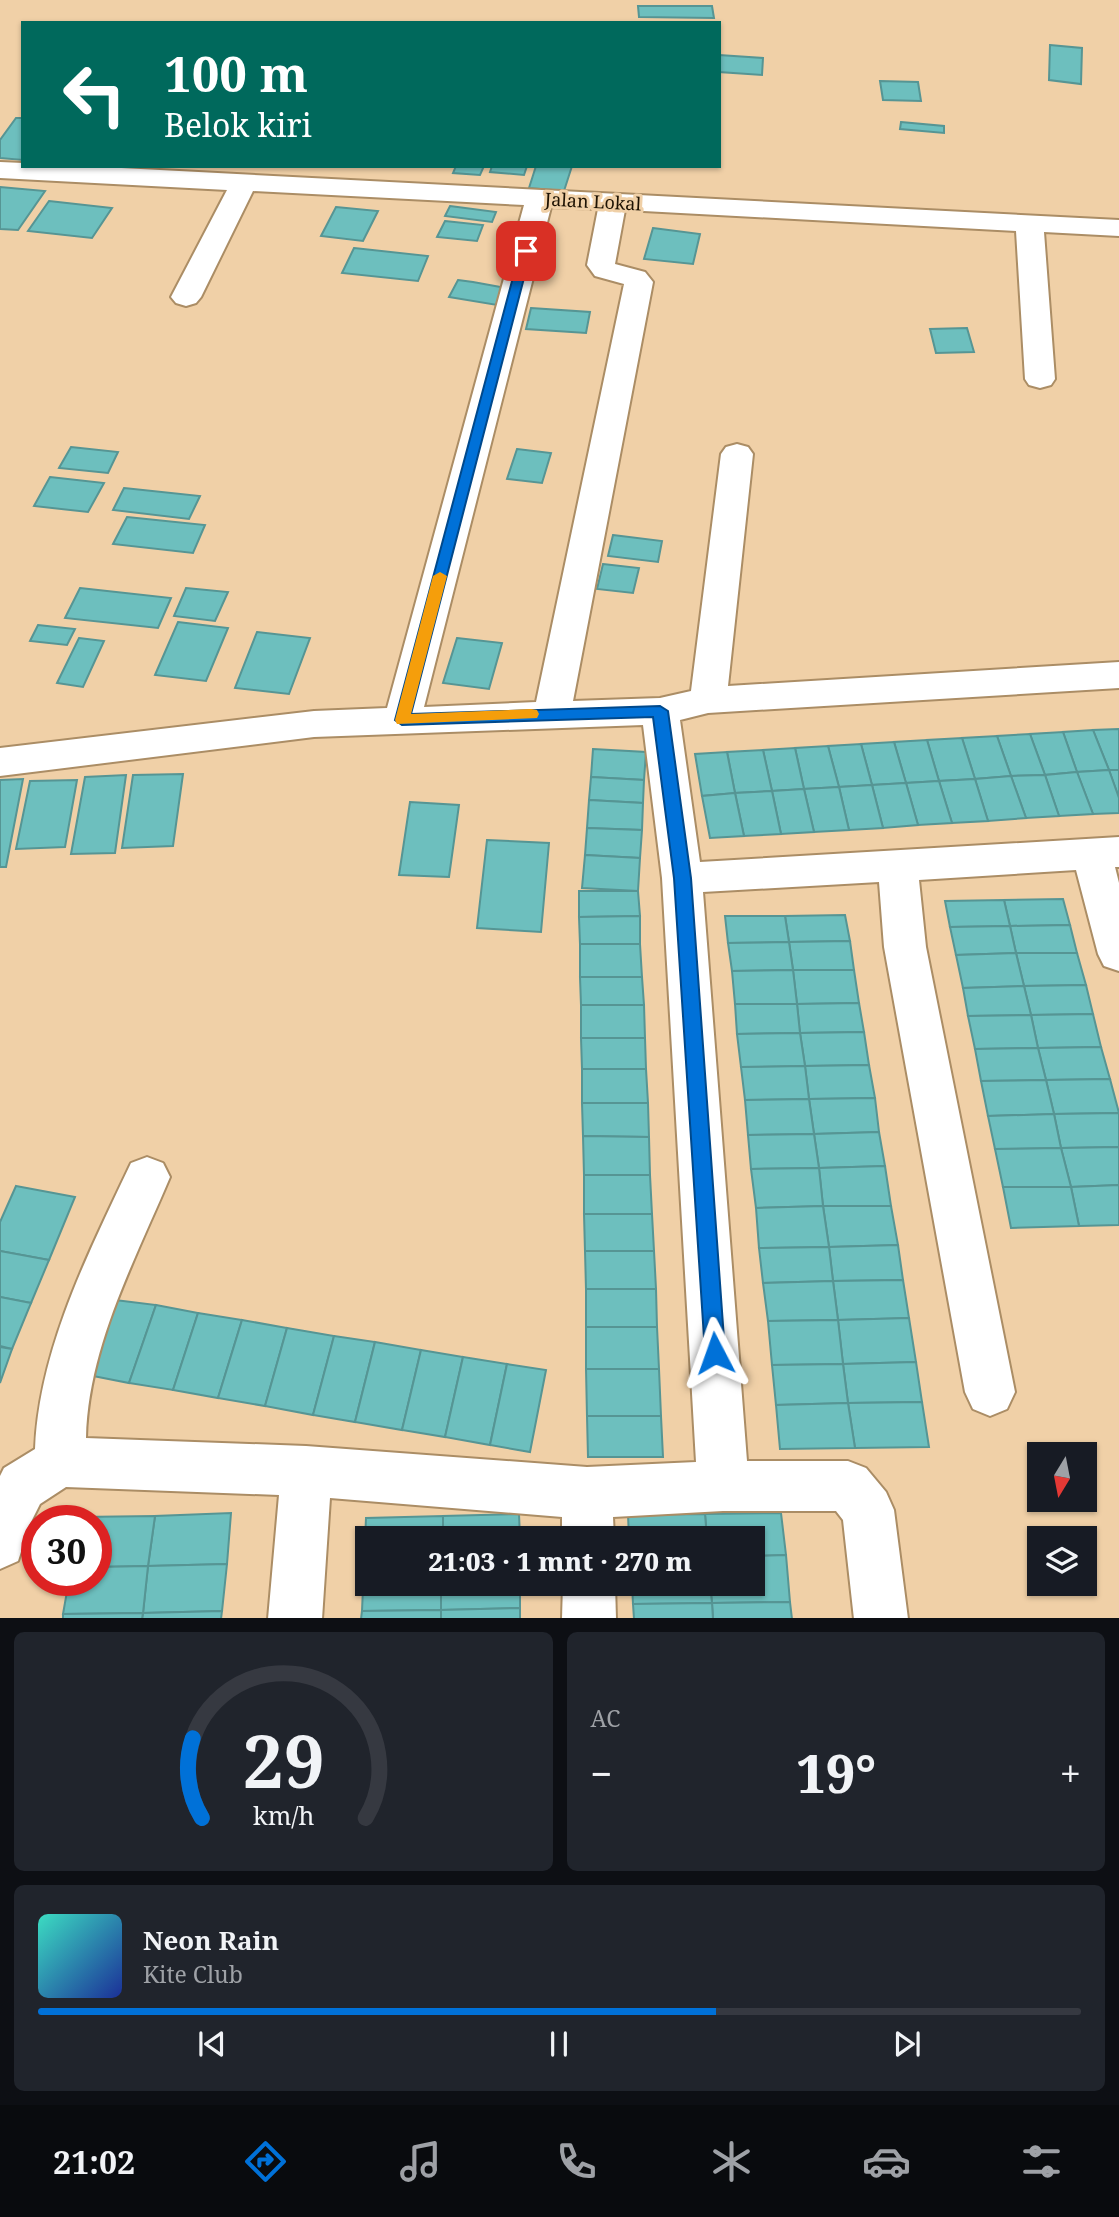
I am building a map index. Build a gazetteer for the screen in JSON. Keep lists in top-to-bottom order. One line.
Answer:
{"streets":{"street":["Jalan Lokal"]},"north":"bottom","page":{"turn":["100 m","Belok kiri"],"limit":"30","trip":"21:03 · 1 mnt · 270 m","tile":"AC","heat":["−","19°","+"],"song":["Neon Rain","Kite Club"],"tabs":"21:02","gauge":["29","km/h"]}}
